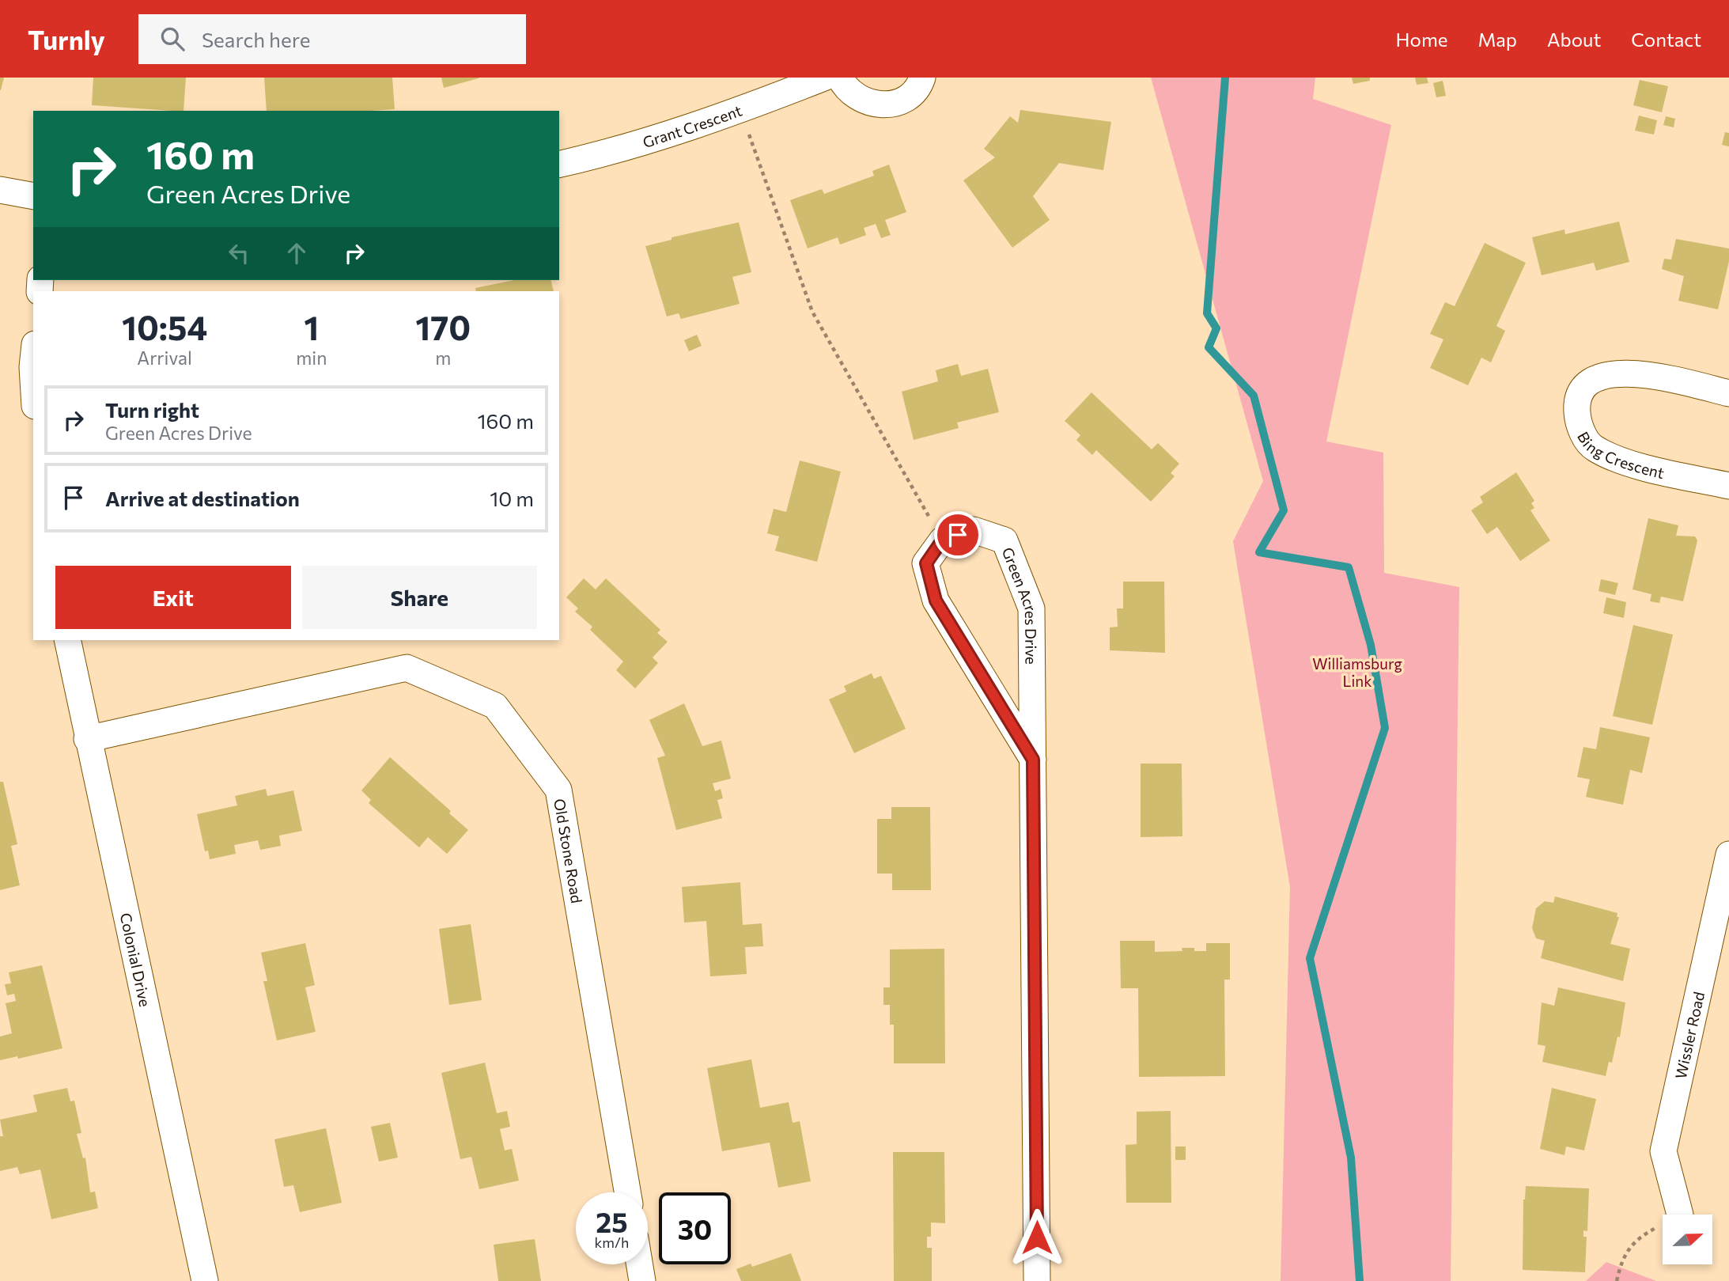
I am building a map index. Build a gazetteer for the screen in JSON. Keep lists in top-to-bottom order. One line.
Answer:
{"streets":{"street":["Grant Crescent","Bing Crescent","Green Acres Drive","Old Stone Road","Colonial Drive","Wissler Road"]},"crossings":[["Old Stone Road","Colonial Drive"]],"parks":["Williamsburg Link"],"north":"right","page":{"header":"Turnly","search":"Search here","nav":["Home","Map","About","Contact"],"turn":["160 m","Green Acres Drive"],"eta":["10:54","Arrival","1","min","170","m"],"list":[{"name":"Turn right","note":"Green Acres Drive","value":"160 m"},{"name":"Arrive at destination","value":"10 m"}],"buttons":["Exit","Share"],"speed":"25 km/h","limit":"30"}}
